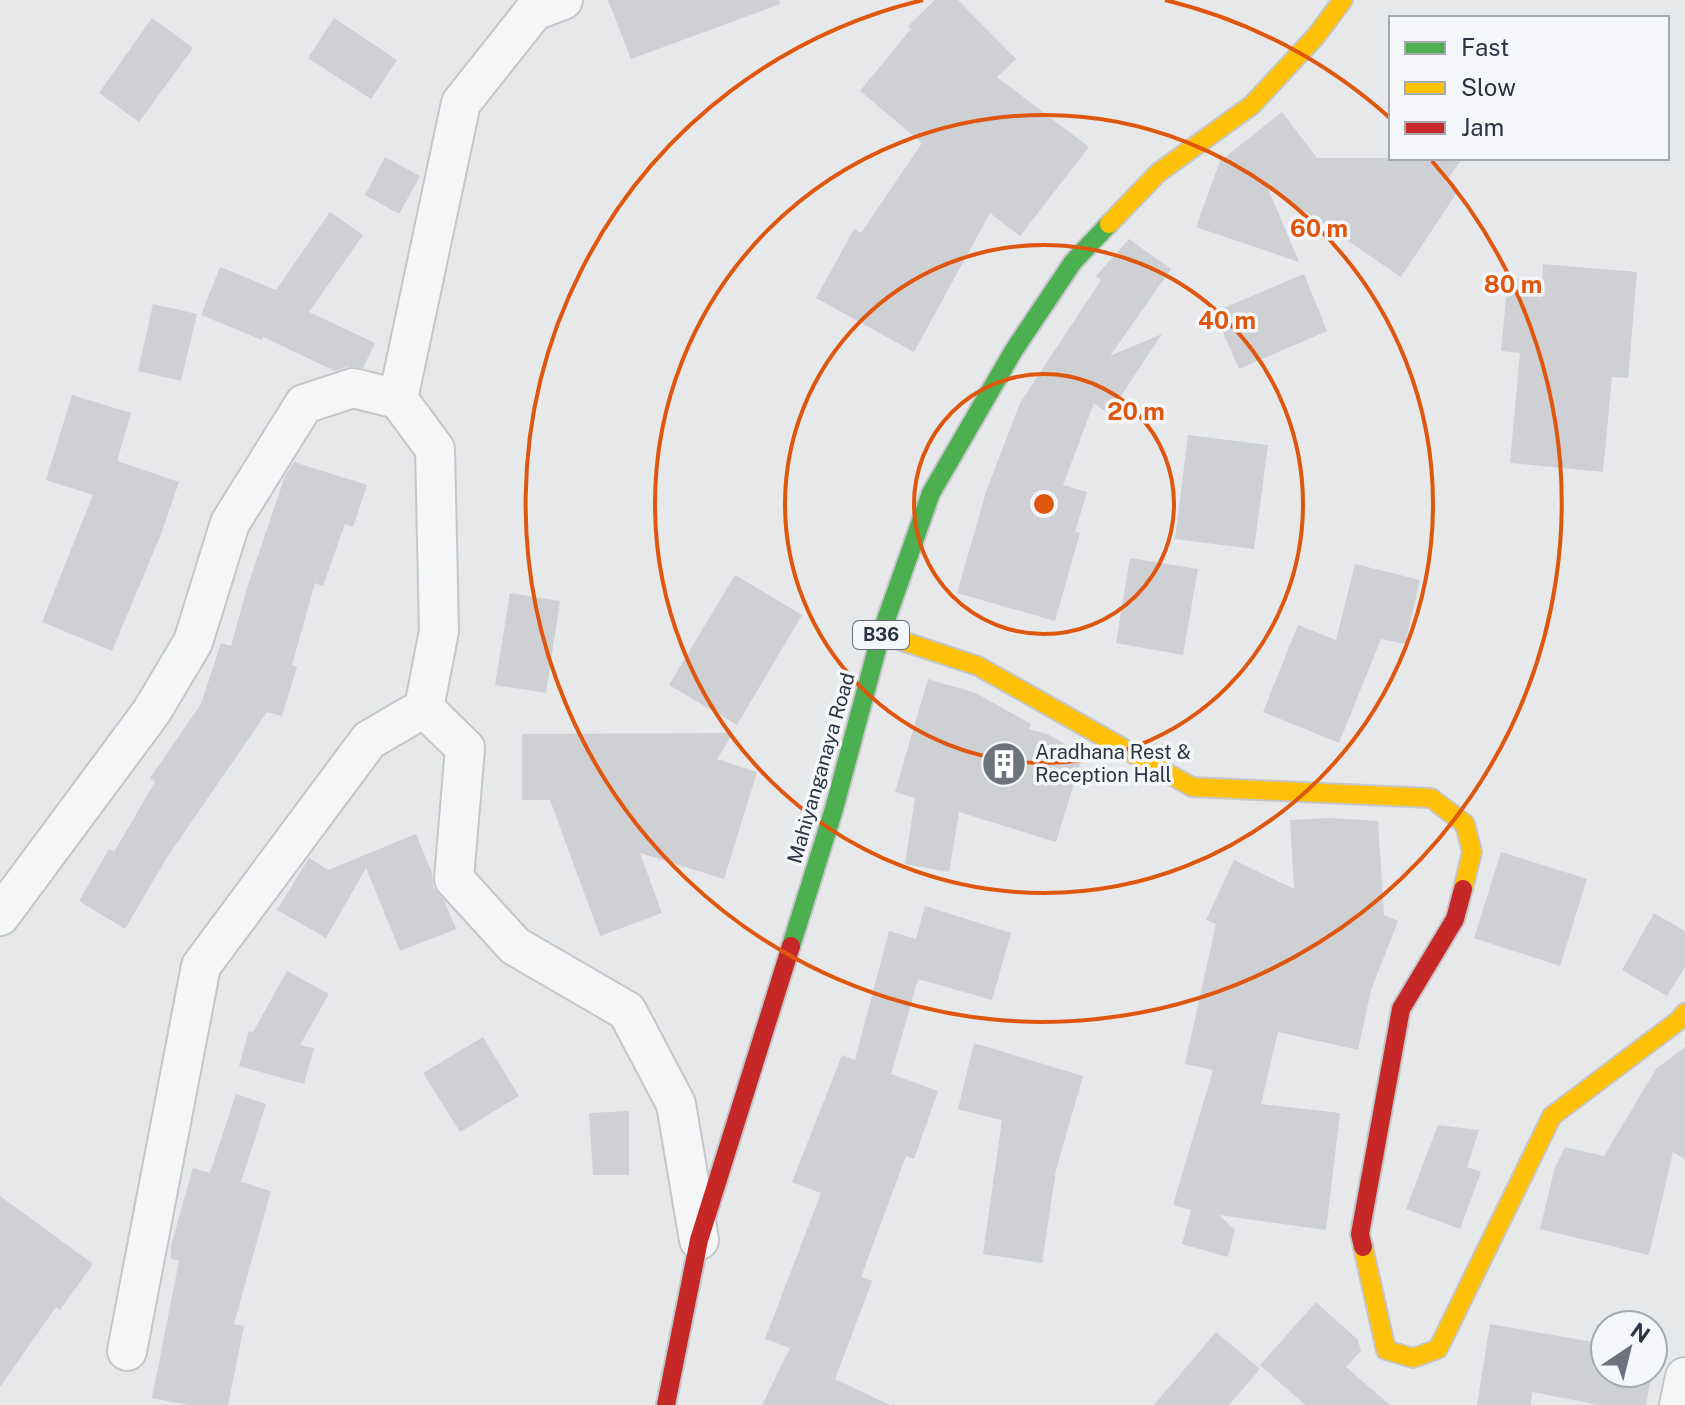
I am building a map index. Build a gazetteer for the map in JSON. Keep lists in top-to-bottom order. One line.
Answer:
{"streets":{"street":["B36","Mahiyanganaya Road"]},"places":{"building":["Aradhana Rest & Reception Hall"]},"legend":["Fast","Slow","Jam"],"north":"top right","rings":["60 m","80 m","40 m","20 m"]}
